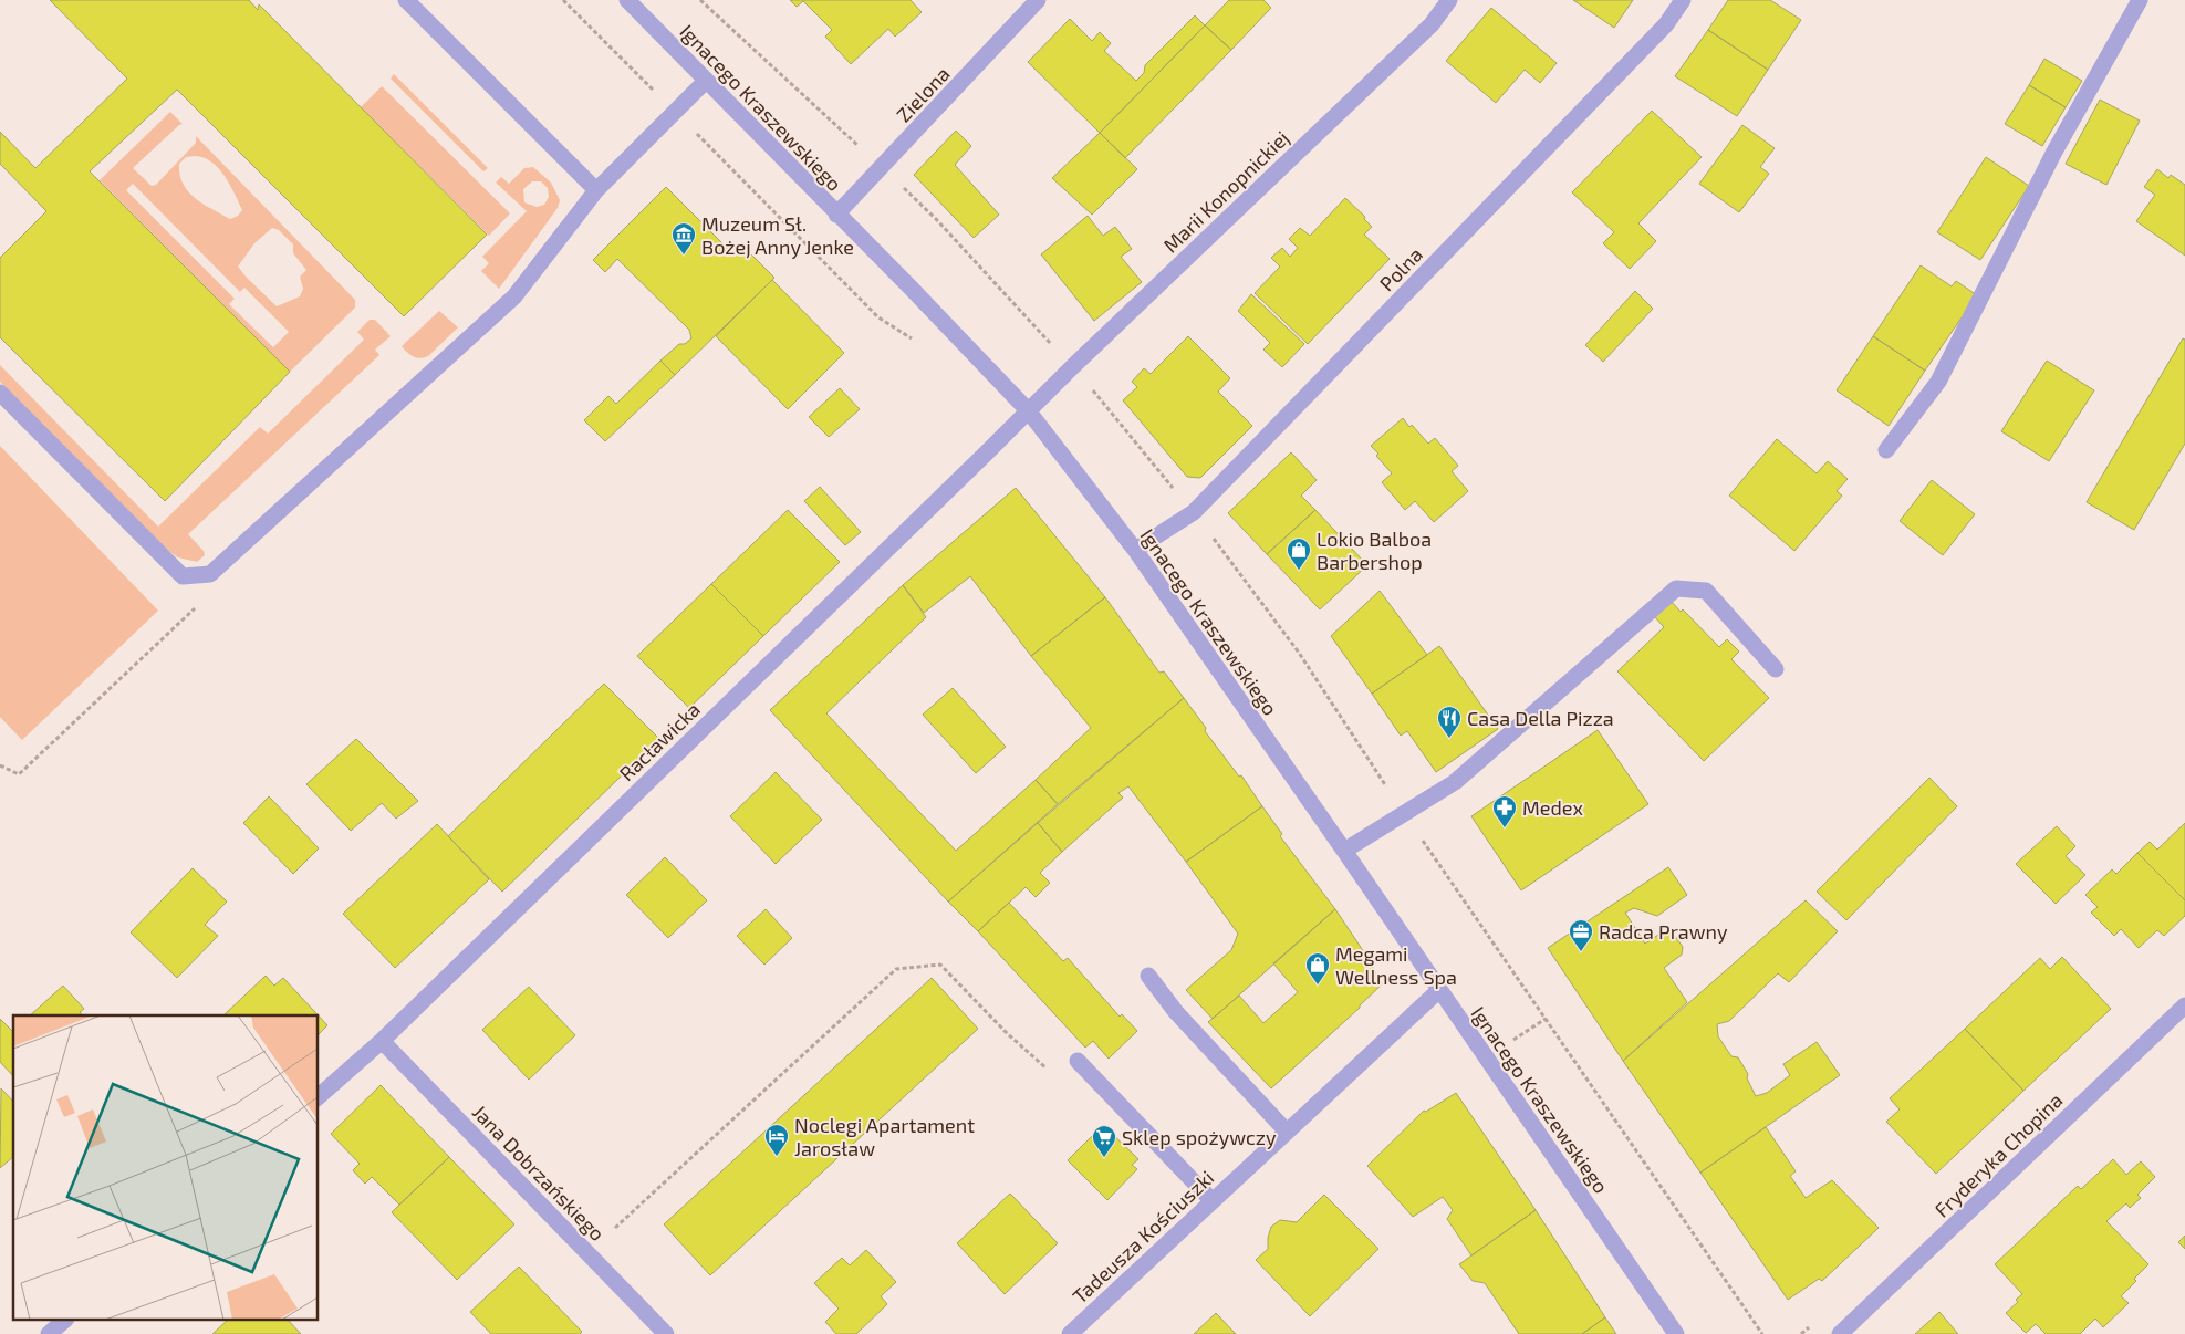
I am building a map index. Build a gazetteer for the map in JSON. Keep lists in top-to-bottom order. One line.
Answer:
{"streets":{"street":["Zielona","Ignacego Kraszewskiego","Marii Konopnickiej","Polna","Racławicka","Fryderyka Chopina","Jana Dobrzańskiego","Tadeusza Kościuszki"]},"crossings":[["Zielona","Ignacego Kraszewskiego"],["Ignacego Kraszewskiego","Marii Konopnickiej"],["Ignacego Kraszewskiego","Polna"],["Ignacego Kraszewskiego","Racławicka"],["Ignacego Kraszewskiego","Tadeusza Kościuszki"],["Marii Konopnickiej","Racławicka"],["Racławicka","Jana Dobrzańskiego"]],"places":{"museum":["Muzeum Sł. Bożej Anny Jenke"],"shop":["Lokio Balboa Barbershop","Megami Wellness Spa"],"restaurant":["Casa Della Pizza"],"pharmacy":["Medex"],"office":["Radca Prawny"],"hotel":["Noclegi Apartament Jarosław"],"supermarket":["Sklep spożywczy"]}}
